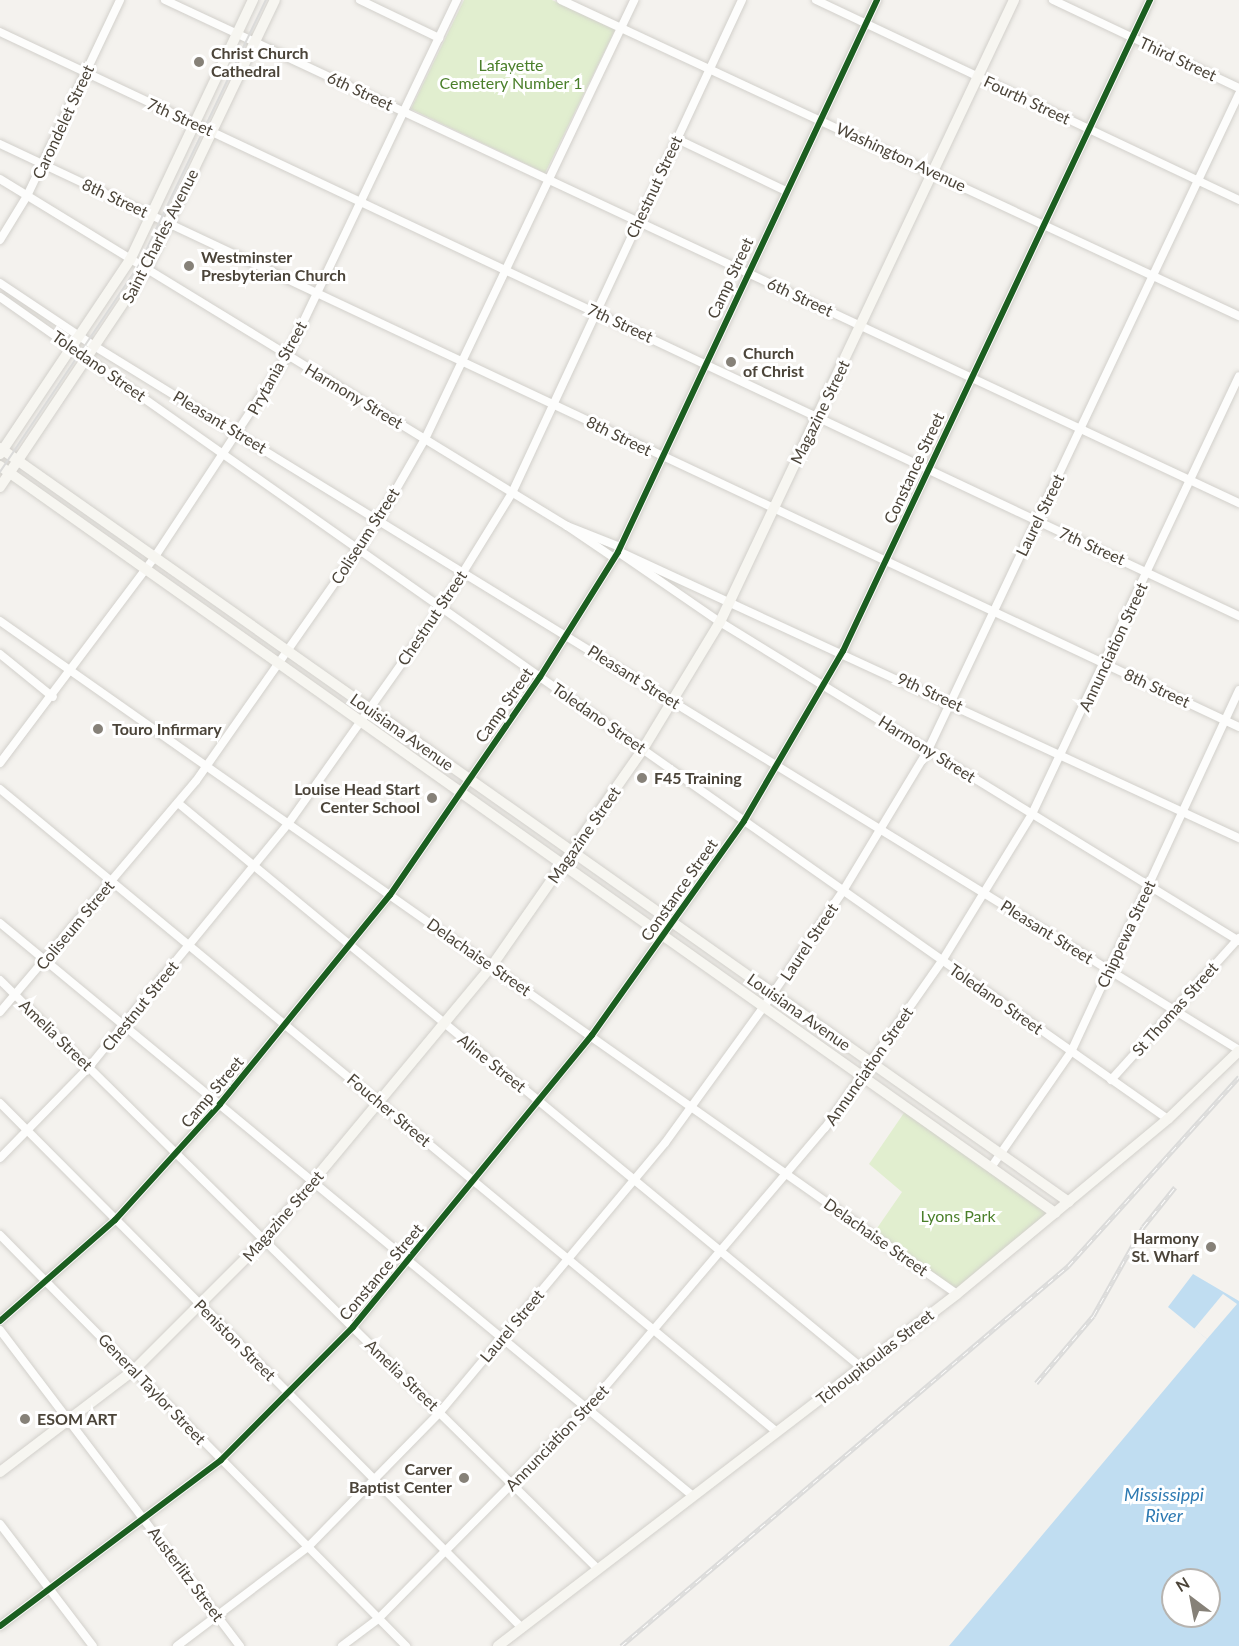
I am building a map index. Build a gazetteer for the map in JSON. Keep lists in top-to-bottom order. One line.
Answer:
{"streets":{"street":["Third Street","6th Street","Fourth Street","7th Street","Carondelet Street","Washington Avenue","Chestnut Street","8th Street","Saint Charles Avenue","Camp Street","Toledano Street","Prytania Street","Harmony Street","Magazine Street","Pleasant Street","Constance Street","Laurel Street","Coliseum Street","Annunciation Street","9th Street","Louisiana Avenue","Chippewa Street","Delachaise Street","St Thomas Street","Amelia Street","Aline Street","Foucher Street","Peniston Street","Tchoupitoulas Street","General Taylor Street","Austerlitz Street"]},"crossings":[["Third Street","Constance Street"],["6th Street","Chestnut Street"],["6th Street","Saint Charles Avenue"],["6th Street","Camp Street"],["6th Street","Prytania Street"],["6th Street","Magazine Street"],["6th Street","Constance Street"],["6th Street","Laurel Street"],["6th Street","Coliseum Street"],["6th Street","Annunciation Street"],["Fourth Street","Camp Street"],["Fourth Street","Magazine Street"],["Fourth Street","Constance Street"],["Fourth Street","Laurel Street"],["7th Street","Carondelet Street"],["7th Street","Chestnut Street"],["7th Street","Saint Charles Avenue"],["7th Street","Camp Street"],["7th Street","Prytania Street"],["7th Street","Magazine Street"],["7th Street","Constance Street"],["7th Street","Laurel Street"],["7th Street","Coliseum Street"],["7th Street","Annunciation Street"],["Carondelet Street","8th Street"],["Carondelet Street","Harmony Street"],["Washington Avenue","Chestnut Street"],["Washington Avenue","Camp Street"],["Washington Avenue","Magazine Street"],["Washington Avenue","Constance Street"],["Washington Avenue","Laurel Street"],["Washington Avenue","Coliseum Street"],["Chestnut Street","8th Street"],["Chestnut Street","Toledano Street"],["Chestnut Street","Harmony Street"],["Chestnut Street","Pleasant Street"],["Chestnut Street","Louisiana Avenue"],["Chestnut Street","Delachaise Street"],["Chestnut Street","Amelia Street"],["Chestnut Street","Aline Street"],["Chestnut Street","Foucher Street"],["Chestnut Street","Peniston Street"],["8th Street","Saint Charles Avenue"],["8th Street","Camp Street"],["8th Street","Prytania Street"],["8th Street","Magazine Street"],["8th Street","Constance Street"],["8th Street","Laurel Street"],["8th Street","Coliseum Street"],["8th Street","Annunciation Street"],["8th Street","Chippewa Street"],["Saint Charles Avenue","Toledano Street"],["Saint Charles Avenue","Harmony Street"],["Saint Charles Avenue","Pleasant Street"],["Saint Charles Avenue","Louisiana Avenue"],["Camp Street","Toledano Street"],["Camp Street","Harmony Street"],["Camp Street","Pleasant Street"],["Camp Street","9th Street"],["Camp Street","Louisiana Avenue"],["Camp Street","Delachaise Street"],["Camp Street","Amelia Street"],["Camp Street","Aline Street"],["Camp Street","Foucher Street"],["Camp Street","Peniston Street"],["Camp Street","General Taylor Street"],["Toledano Street","Prytania Street"],["Toledano Street","Magazine Street"],["Toledano Street","Constance Street"],["Toledano Street","Laurel Street"],["Toledano Street","Coliseum Street"],["Toledano Street","Annunciation Street"],["Toledano Street","Chippewa Street"],["Toledano Street","St Thomas Street"],["Toledano Street","Tchoupitoulas Street"],["Prytania Street","Harmony Street"],["Prytania Street","Pleasant Street"],["Prytania Street","Louisiana Avenue"],["Prytania Street","Delachaise Street"],["Harmony Street","Magazine Street"],["Harmony Street","Constance Street"],["Harmony Street","Laurel Street"],["Harmony Street","Coliseum Street"],["Harmony Street","Annunciation Street"],["Harmony Street","9th Street"],["Harmony Street","Chippewa Street"],["Harmony Street","St Thomas Street"],["Magazine Street","Pleasant Street"],["Magazine Street","9th Street"],["Magazine Street","Louisiana Avenue"],["Magazine Street","Delachaise Street"],["Magazine Street","Amelia Street"],["Magazine Street","Aline Street"],["Magazine Street","Foucher Street"],["Magazine Street","Peniston Street"],["Magazine Street","General Taylor Street"],["Magazine Street","Austerlitz Street"],["Pleasant Street","Constance Street"],["Pleasant Street","Laurel Street"],["Pleasant Street","Coliseum Street"],["Pleasant Street","Annunciation Street"],["Pleasant Street","Chippewa Street"],["Pleasant Street","St Thomas Street"],["Pleasant Street","Tchoupitoulas Street"],["Constance Street","9th Street"],["Constance Street","Louisiana Avenue"],["Constance Street","Delachaise Street"],["Constance Street","Amelia Street"],["Constance Street","Aline Street"],["Constance Street","Foucher Street"],["Constance Street","Peniston Street"],["Constance Street","General Taylor Street"],["Constance Street","Austerlitz Street"],["Laurel Street","9th Street"],["Laurel Street","Louisiana Avenue"],["Laurel Street","Delachaise Street"],["Laurel Street","Amelia Street"],["Laurel Street","Aline Street"],["Laurel Street","Foucher Street"],["Laurel Street","Peniston Street"],["Laurel Street","General Taylor Street"],["Laurel Street","Austerlitz Street"],["Coliseum Street","Louisiana Avenue"],["Coliseum Street","Delachaise Street"],["Coliseum Street","Amelia Street"],["Coliseum Street","Aline Street"],["Coliseum Street","Foucher Street"],["Annunciation Street","9th Street"],["Annunciation Street","Louisiana Avenue"],["Annunciation Street","Delachaise Street"],["Annunciation Street","Amelia Street"],["Annunciation Street","Aline Street"],["Annunciation Street","Foucher Street"],["Annunciation Street","Peniston Street"],["Annunciation Street","General Taylor Street"],["9th Street","Chippewa Street"],["Louisiana Avenue","Chippewa Street"],["Louisiana Avenue","Tchoupitoulas Street"],["Delachaise Street","Tchoupitoulas Street"],["Amelia Street","Tchoupitoulas Street"],["Aline Street","Tchoupitoulas Street"],["Foucher Street","Tchoupitoulas Street"],["Peniston Street","Tchoupitoulas Street"]],"water":["Mississippi River"],"parks":["Lafayette Cemetery Number 1","Lyons Park"],"places":["Christ Church Cathedral","Westminster Presbyterian Church","Church of Christ","Touro Infirmary","F45 Training","Louise Head Start Center School","Harmony St. Wharf","ESOM ART","Carver Baptist Center"],"north":"top left"}
